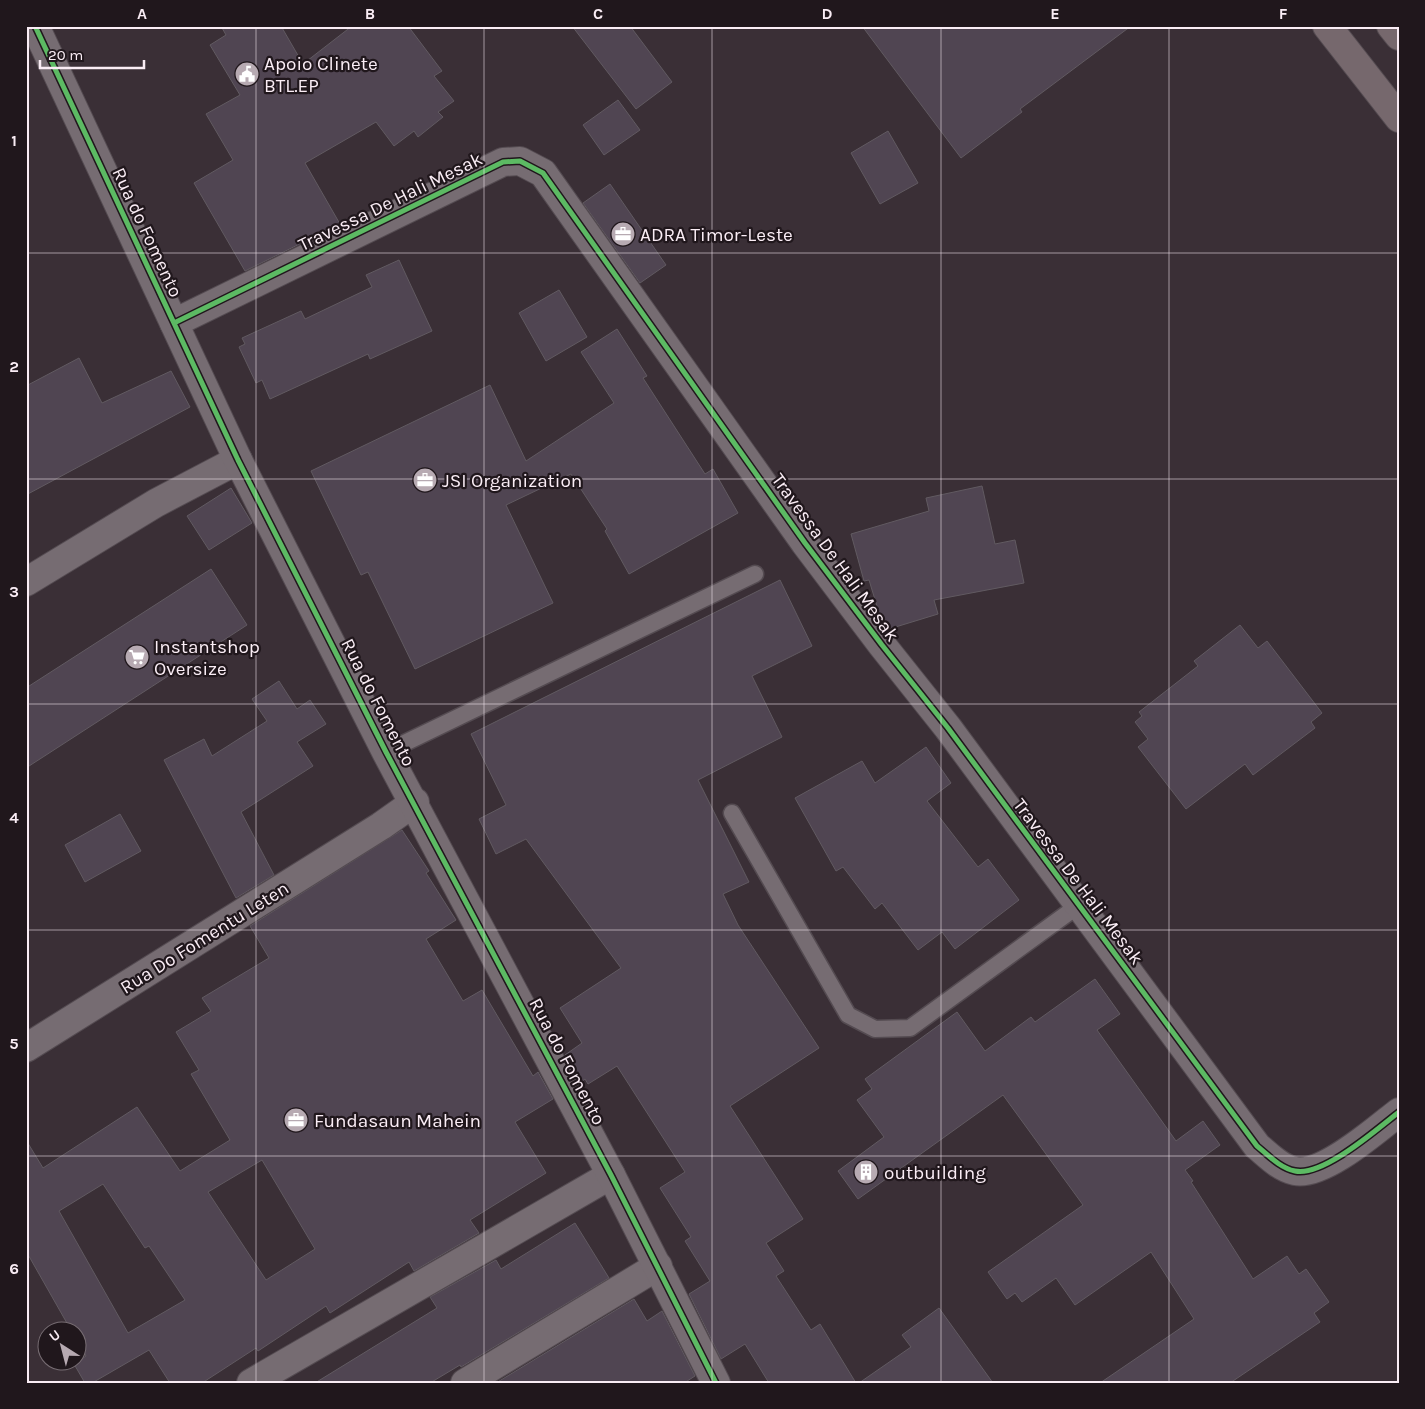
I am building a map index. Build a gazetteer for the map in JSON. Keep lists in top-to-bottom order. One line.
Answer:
{"streets":{"street":["Travessa De Hali Mesak","Rua do Fomento","Rua Do Fomentu Leten"]},"crossings":[["Travessa De Hali Mesak","Rua do Fomento"],["Rua do Fomento","Rua Do Fomentu Leten"]],"places":{"public building":["Apoio Clinete BTL.EP"],"office":["ADRA Timor-Leste","JSI Organization","Fundasaun Mahein"],"supermarket":["Instantshop Oversize"],"building":["outbuilding"]},"scale_bar":"20 m","north":"top left","grid":{"columns":["A","B","C","D","E","F"],"rows":["1","2","3","4","5","6"]}}
